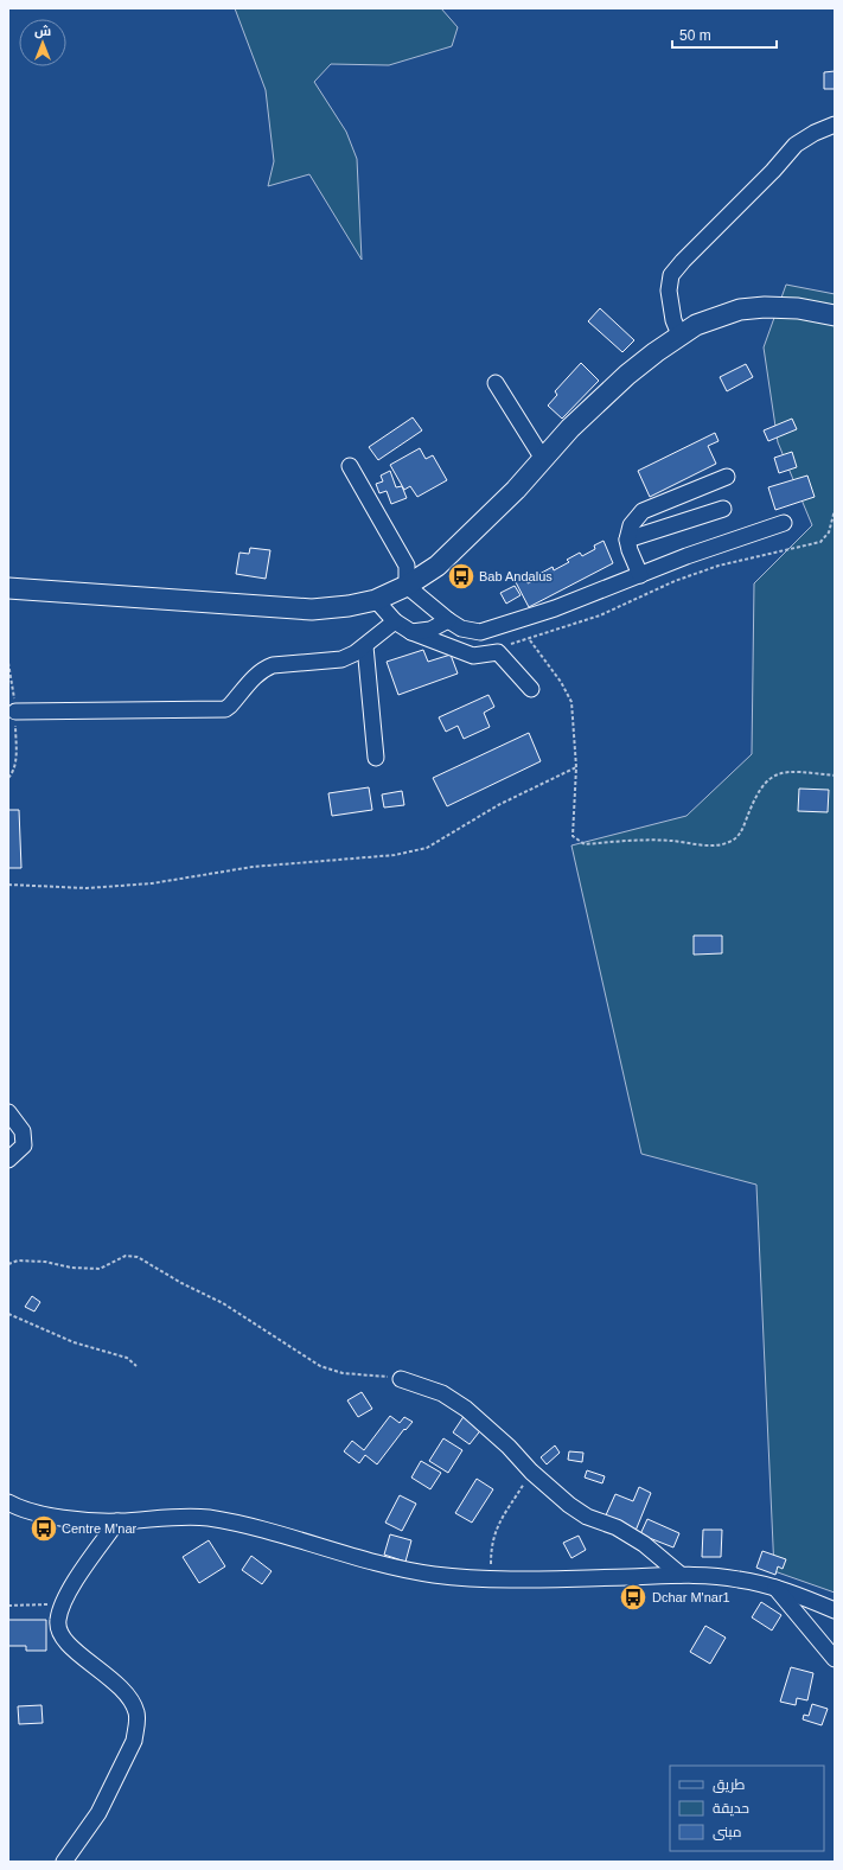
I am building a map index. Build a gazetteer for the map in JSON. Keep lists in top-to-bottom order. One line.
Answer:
{"places":{"bus stop":["Bab Andalus","Centre M'nar","Dchar M'nar1"]},"legend":["طريق","حديقة","مبنى"],"scale_bar":"50 m","north":"top"}
